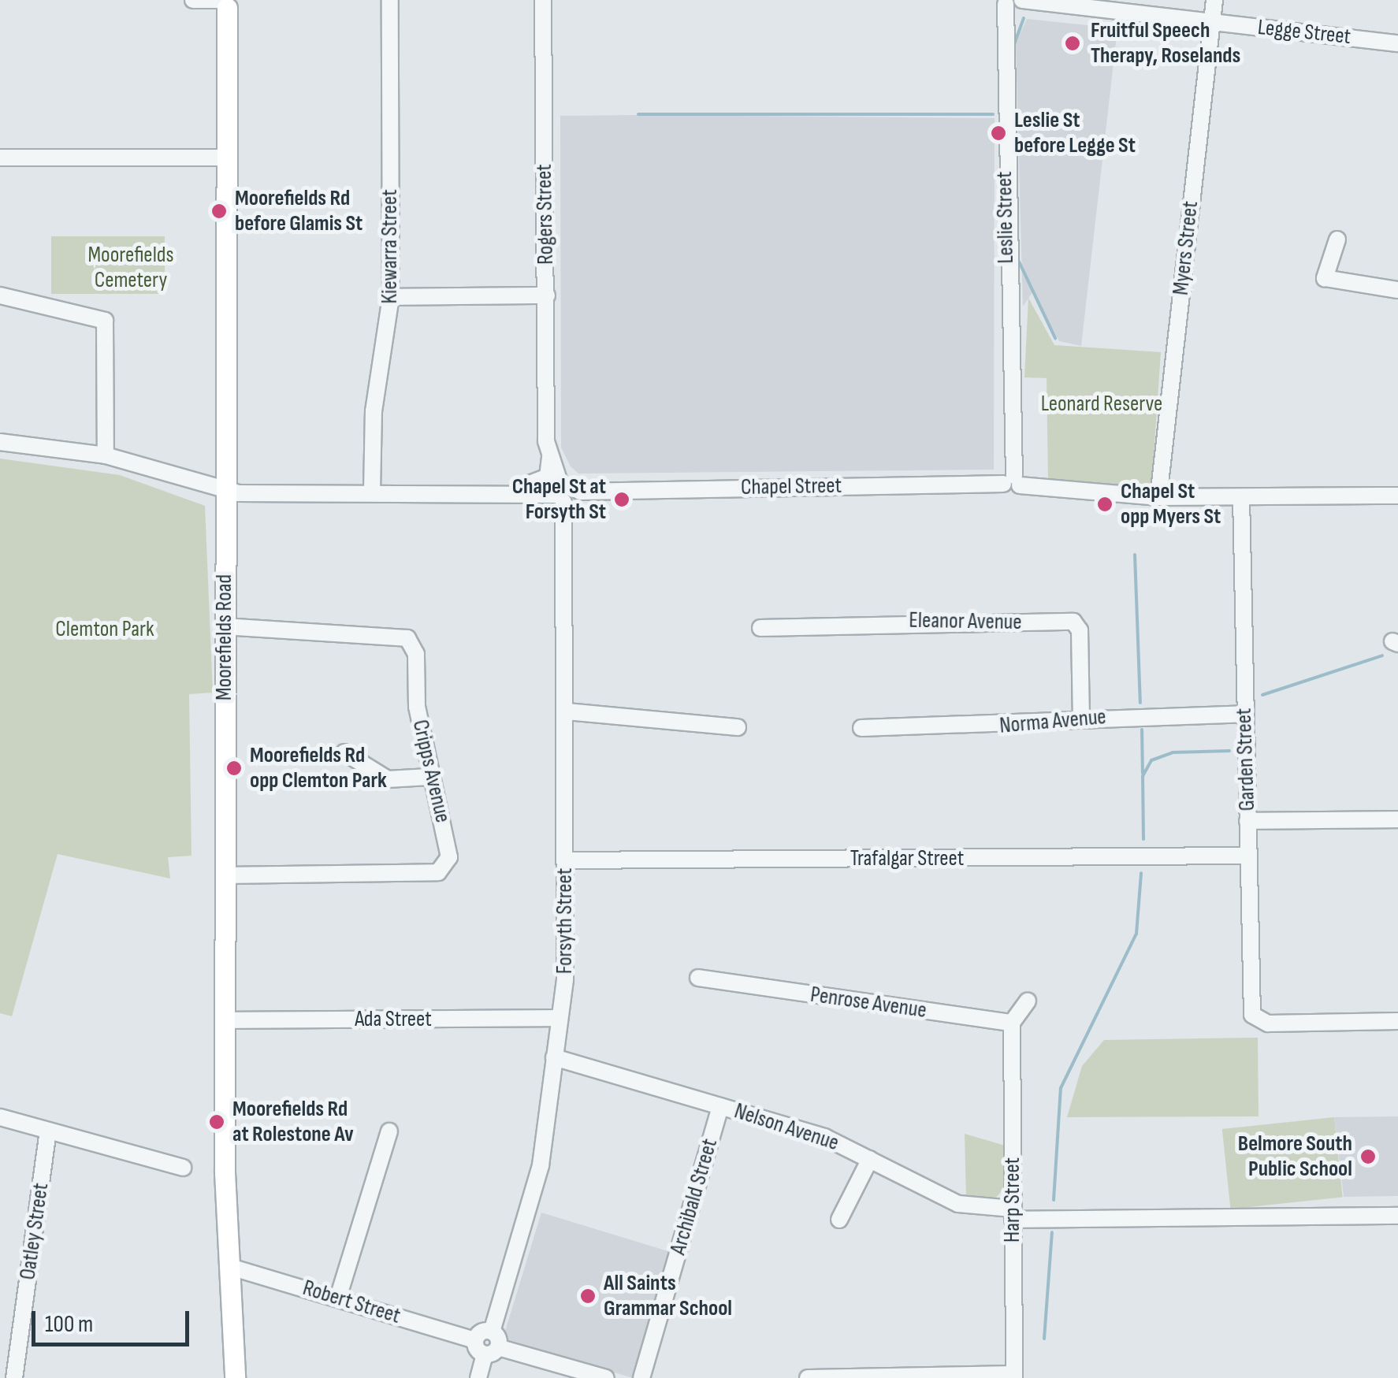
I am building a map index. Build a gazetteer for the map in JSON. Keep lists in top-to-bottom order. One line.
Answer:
{"streets":{"main road":["Moorefields Road"],"street":["Legge Street","Rogers Street","Leslie Street","Kiewarra Street","Myers Street","Chapel Street","Eleanor Avenue","Norma Avenue","Garden Street","Cripps Avenue","Trafalgar Street","Forsyth Street","Penrose Avenue","Ada Street","Nelson Avenue","Archibald Street","Harp Street","Oatley Street","Robert Street"]},"crossings":[["Legge Street","Myers Street"],["Rogers Street","Chapel Street"],["Rogers Street","Forsyth Street"],["Leslie Street","Chapel Street"],["Myers Street","Chapel Street"],["Chapel Street","Garden Street"],["Chapel Street","Forsyth Street"],["Eleanor Avenue","Norma Avenue"],["Moorefields Road","Cripps Avenue"],["Moorefields Road","Ada Street"],["Moorefields Road","Robert Street"],["Norma Avenue","Garden Street"],["Garden Street","Trafalgar Street"],["Trafalgar Street","Forsyth Street"],["Forsyth Street","Ada Street"],["Forsyth Street","Nelson Avenue"],["Forsyth Street","Robert Street"],["Penrose Avenue","Harp Street"],["Nelson Avenue","Archibald Street"],["Nelson Avenue","Harp Street"]],"parks":["Moorefields Cemetery","Leonard Reserve","Clemton Park"],"places":["Fruitful Speech Therapy, Roselands","Leslie St before Legge St","Moorefields Rd before Glamis St","Chapel St at Forsyth St","Chapel St opp Myers St","Moorefields Rd opp Clemton Park","Moorefields Rd at Rolestone Av","Belmore South Public School","All Saints Grammar School"],"scale_bar":"100 m"}
